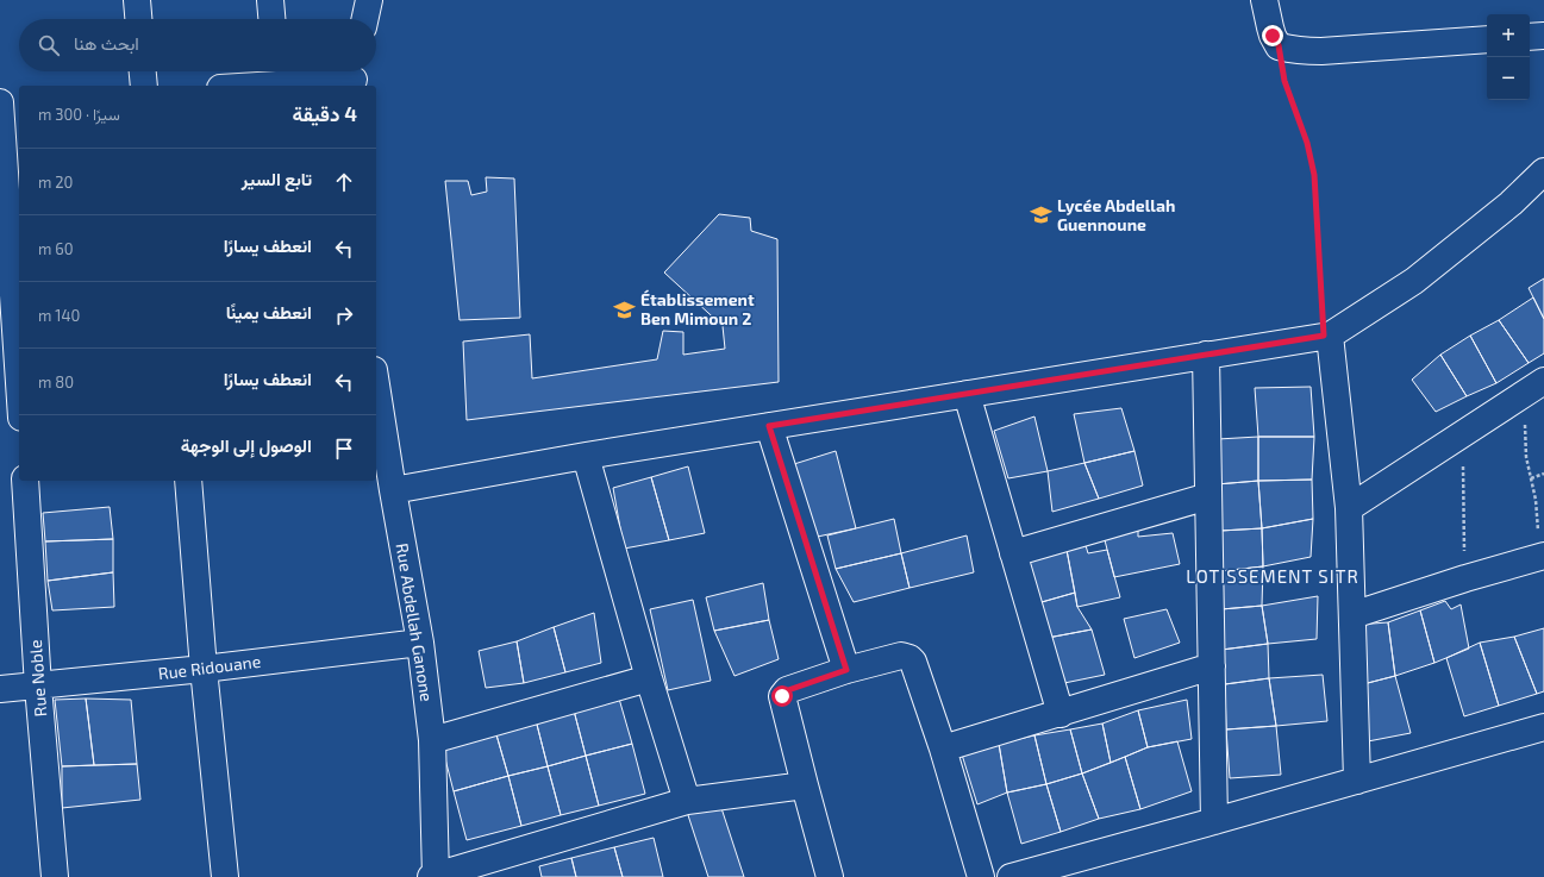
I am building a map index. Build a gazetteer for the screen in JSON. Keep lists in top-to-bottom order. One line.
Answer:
{"streets":{"street":["Rue Abdellah Ganone","Rue Ridouane","Rue Noble"]},"crossings":[["Rue Abdellah Ganone","Rue Ridouane"],["Rue Ridouane","Rue Noble"]],"districts":["LOTISSEMENT SITR"],"places":{"school or university":["Lycée Abdellah Guennoune","Établissement Ben Mimoun 2"]},"page":{"map_buttons":["+","−"],"search":"ابحث هنا","heading":["4 دقيقة","سيرًا · 300 m"],"list":[["تابع السير","20 m"],["انعطف يسارًا","60 m"],["انعطف يمينًا","140 m"],["انعطف يسارًا","80 m"],"الوصول إلى الوجهة"]}}
